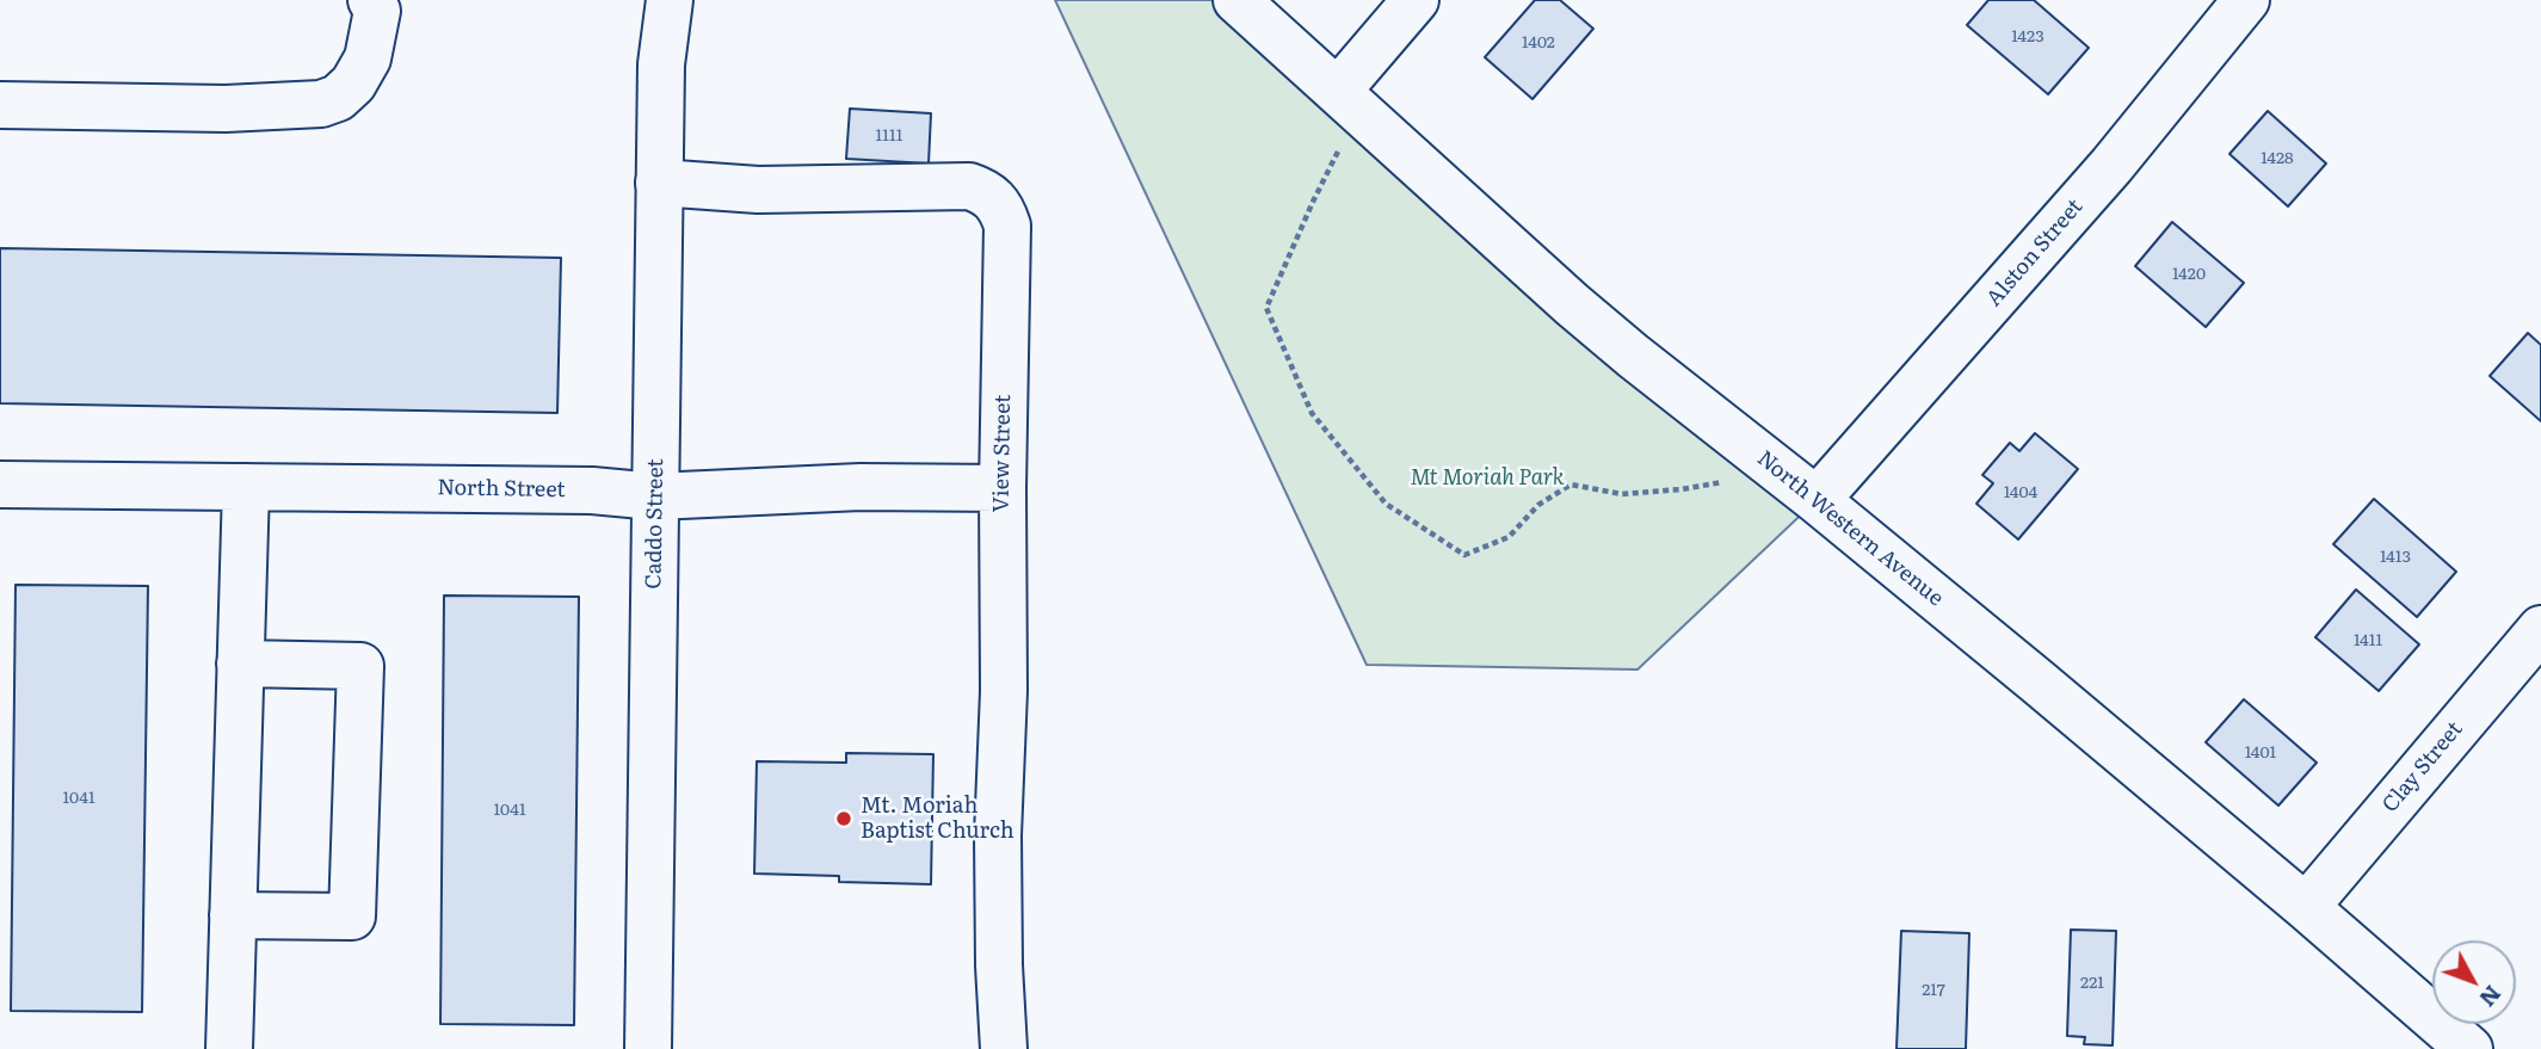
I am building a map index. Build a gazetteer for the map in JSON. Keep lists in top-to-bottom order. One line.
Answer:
{"streets":{"street":["Alston Street","View Street","North Street","Caddo Street","North Western Avenue","Clay Street"]},"crossings":[["Alston Street","North Western Avenue"],["View Street","North Street"],["View Street","Caddo Street"],["North Street","Caddo Street"],["North Western Avenue","Clay Street"]],"parks":["Mt Moriah Park"],"places":["Mt. Moriah Baptist Church"],"house_numbers":["1423","1402","1111","1428","1420","1404","1413","1411","1401","1041","1041","221","217"],"north":"bottom right"}
